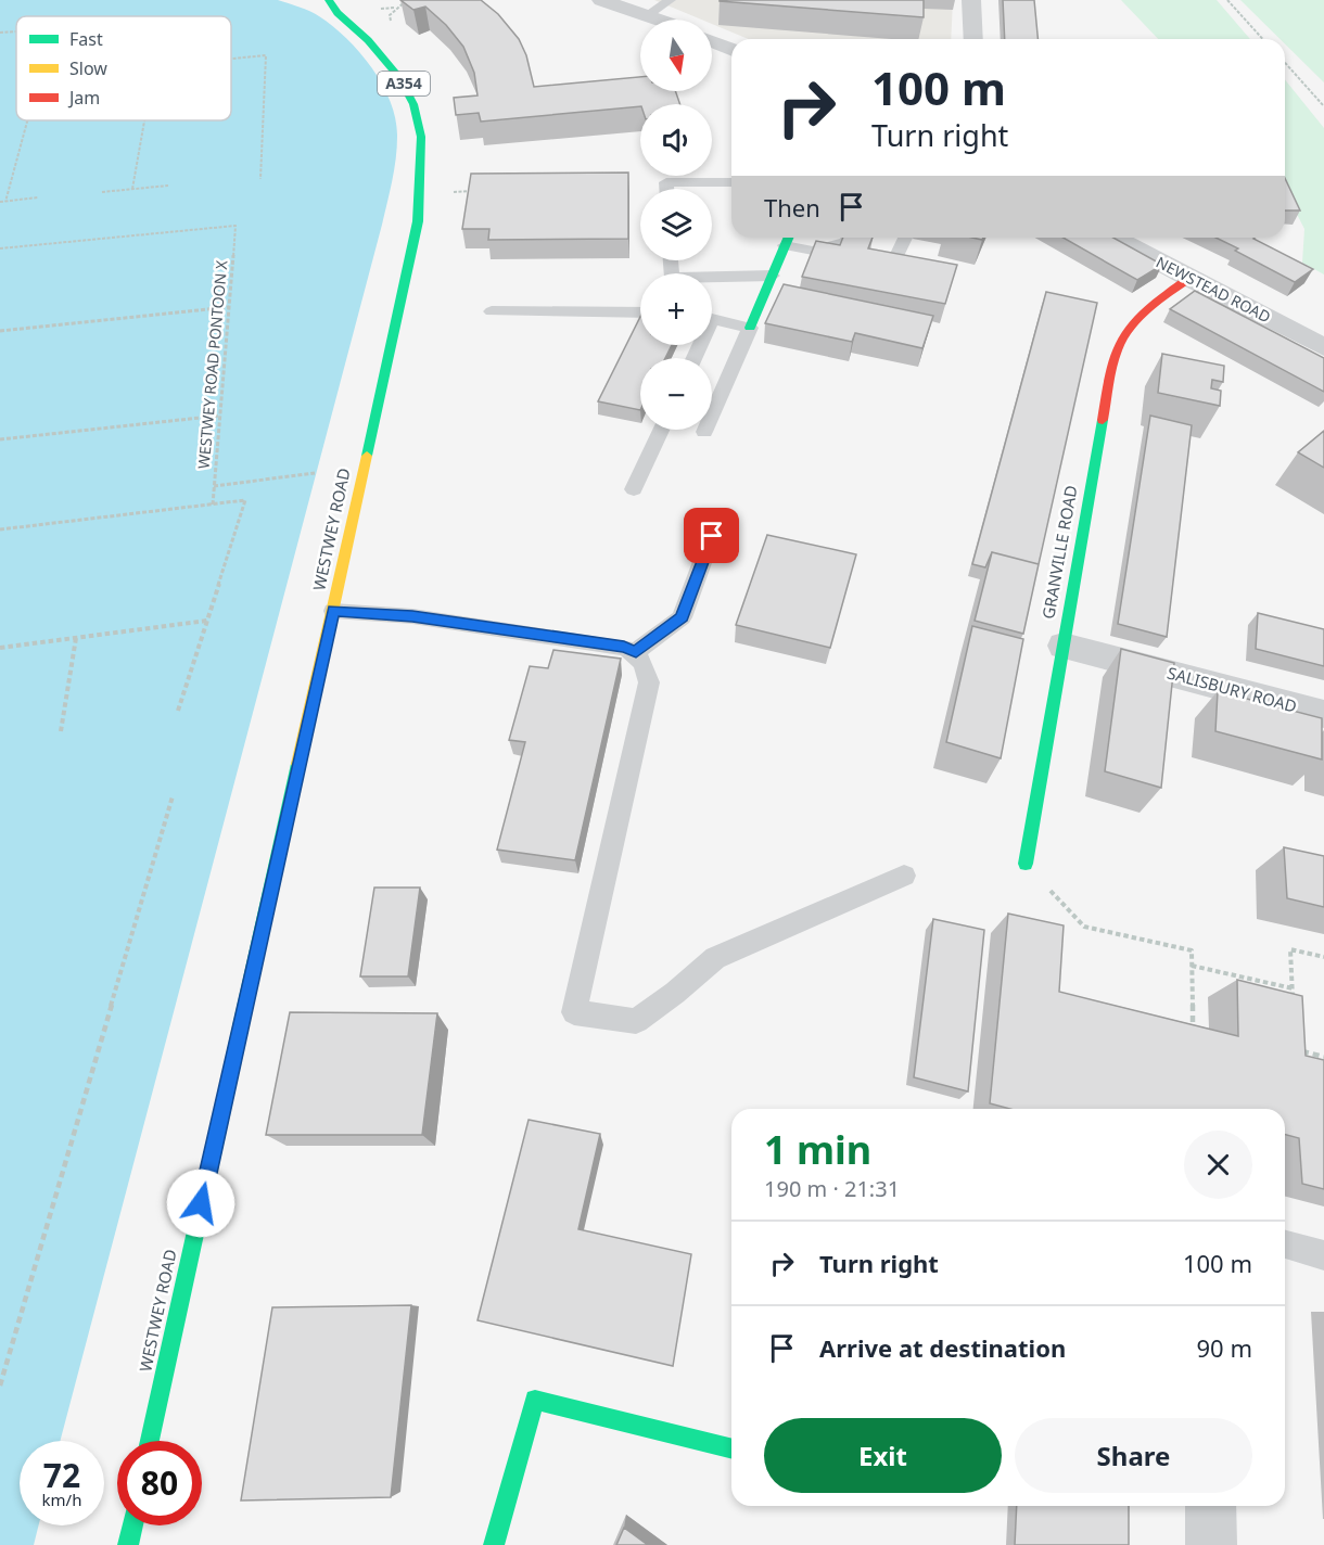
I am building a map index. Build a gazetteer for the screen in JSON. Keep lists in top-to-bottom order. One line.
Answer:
{"streets":{"main road":["A354","WESTWEY ROAD","GRANVILLE ROAD"],"street":["NEWSTEAD ROAD","SALISBURY ROAD"],"path":["WESTWEY ROAD PONTOON X"]},"crossings":[["NEWSTEAD ROAD","GRANVILLE ROAD"],["GRANVILLE ROAD","SALISBURY ROAD"]],"legend":["Fast","Slow","Jam"],"north":"bottom","page":{"map_buttons":["+","−"],"turn":["100 m","Turn right"],"then":"Then","heading":["1 min","190 m · 21:31"],"list":[{"name":"Turn right","value":"100 m"},{"name":"Arrive at destination","value":"90 m"}],"buttons":["Exit","Share"],"speed":"72 km/h","limit":"80"}}
